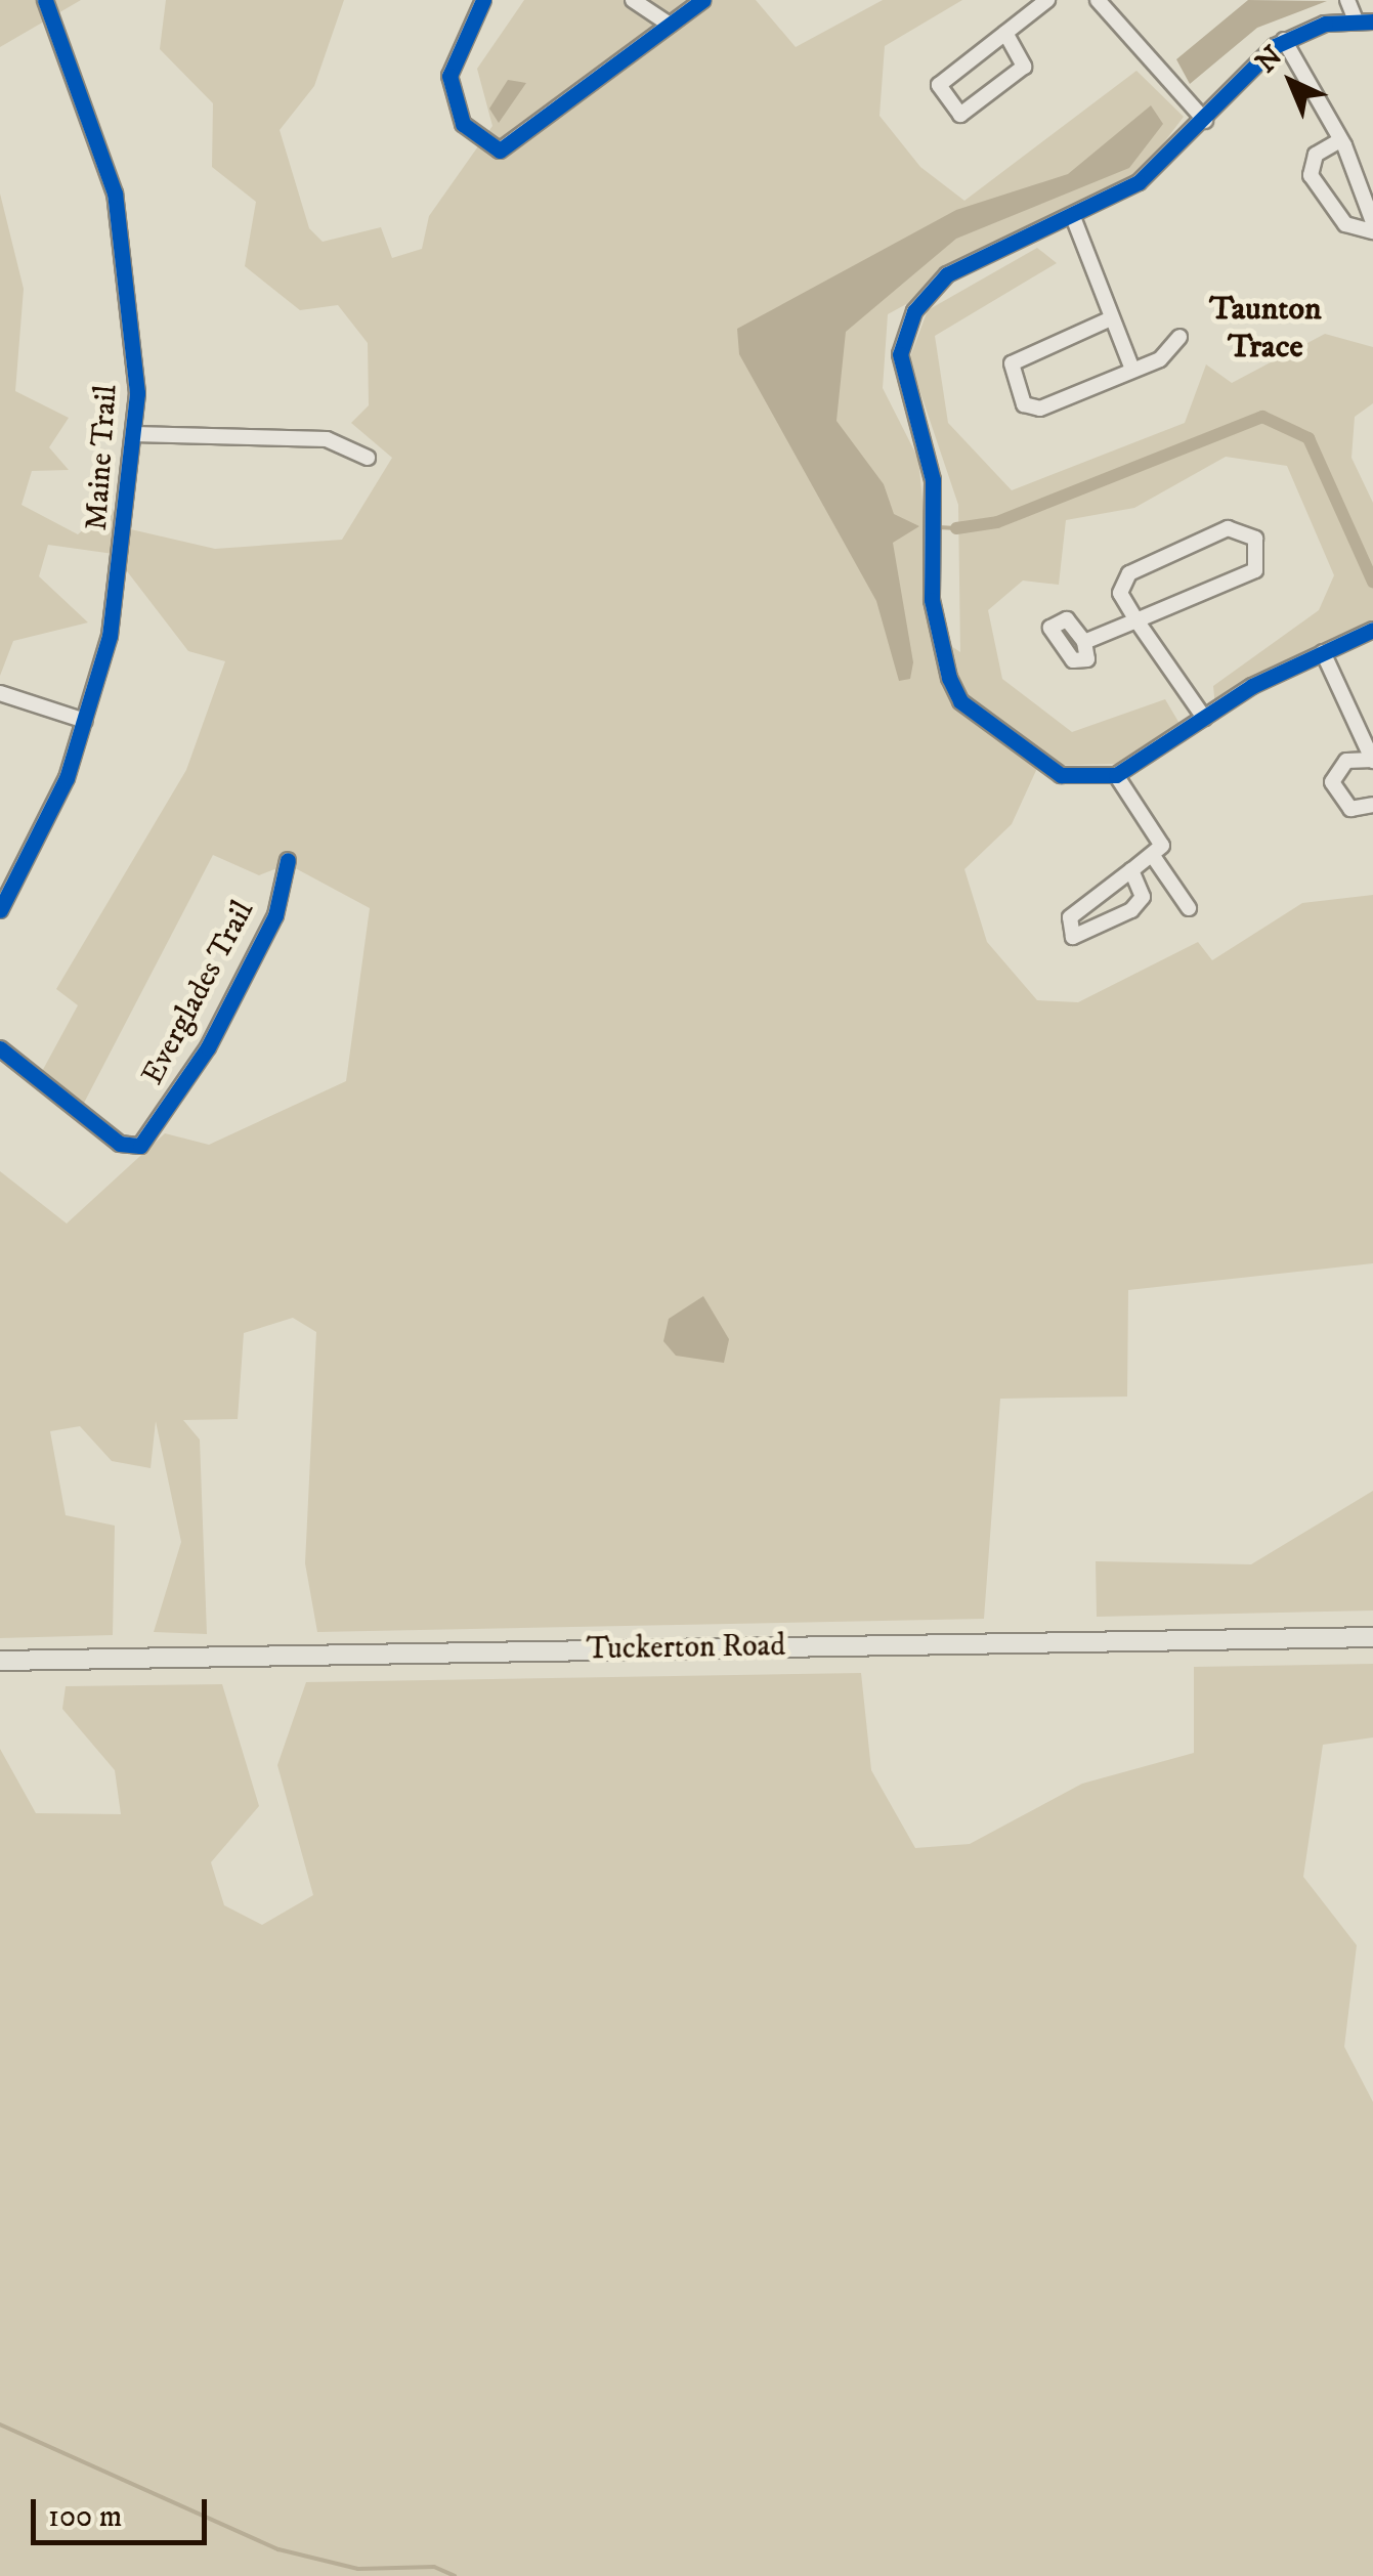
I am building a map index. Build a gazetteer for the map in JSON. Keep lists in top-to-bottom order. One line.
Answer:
{"streets":{"main road":["Tuckerton Road"],"street":["Maine Trail","Everglades Trail"]},"districts":["Taunton Trace"],"scale_bar":"100 m","north":"top left"}
